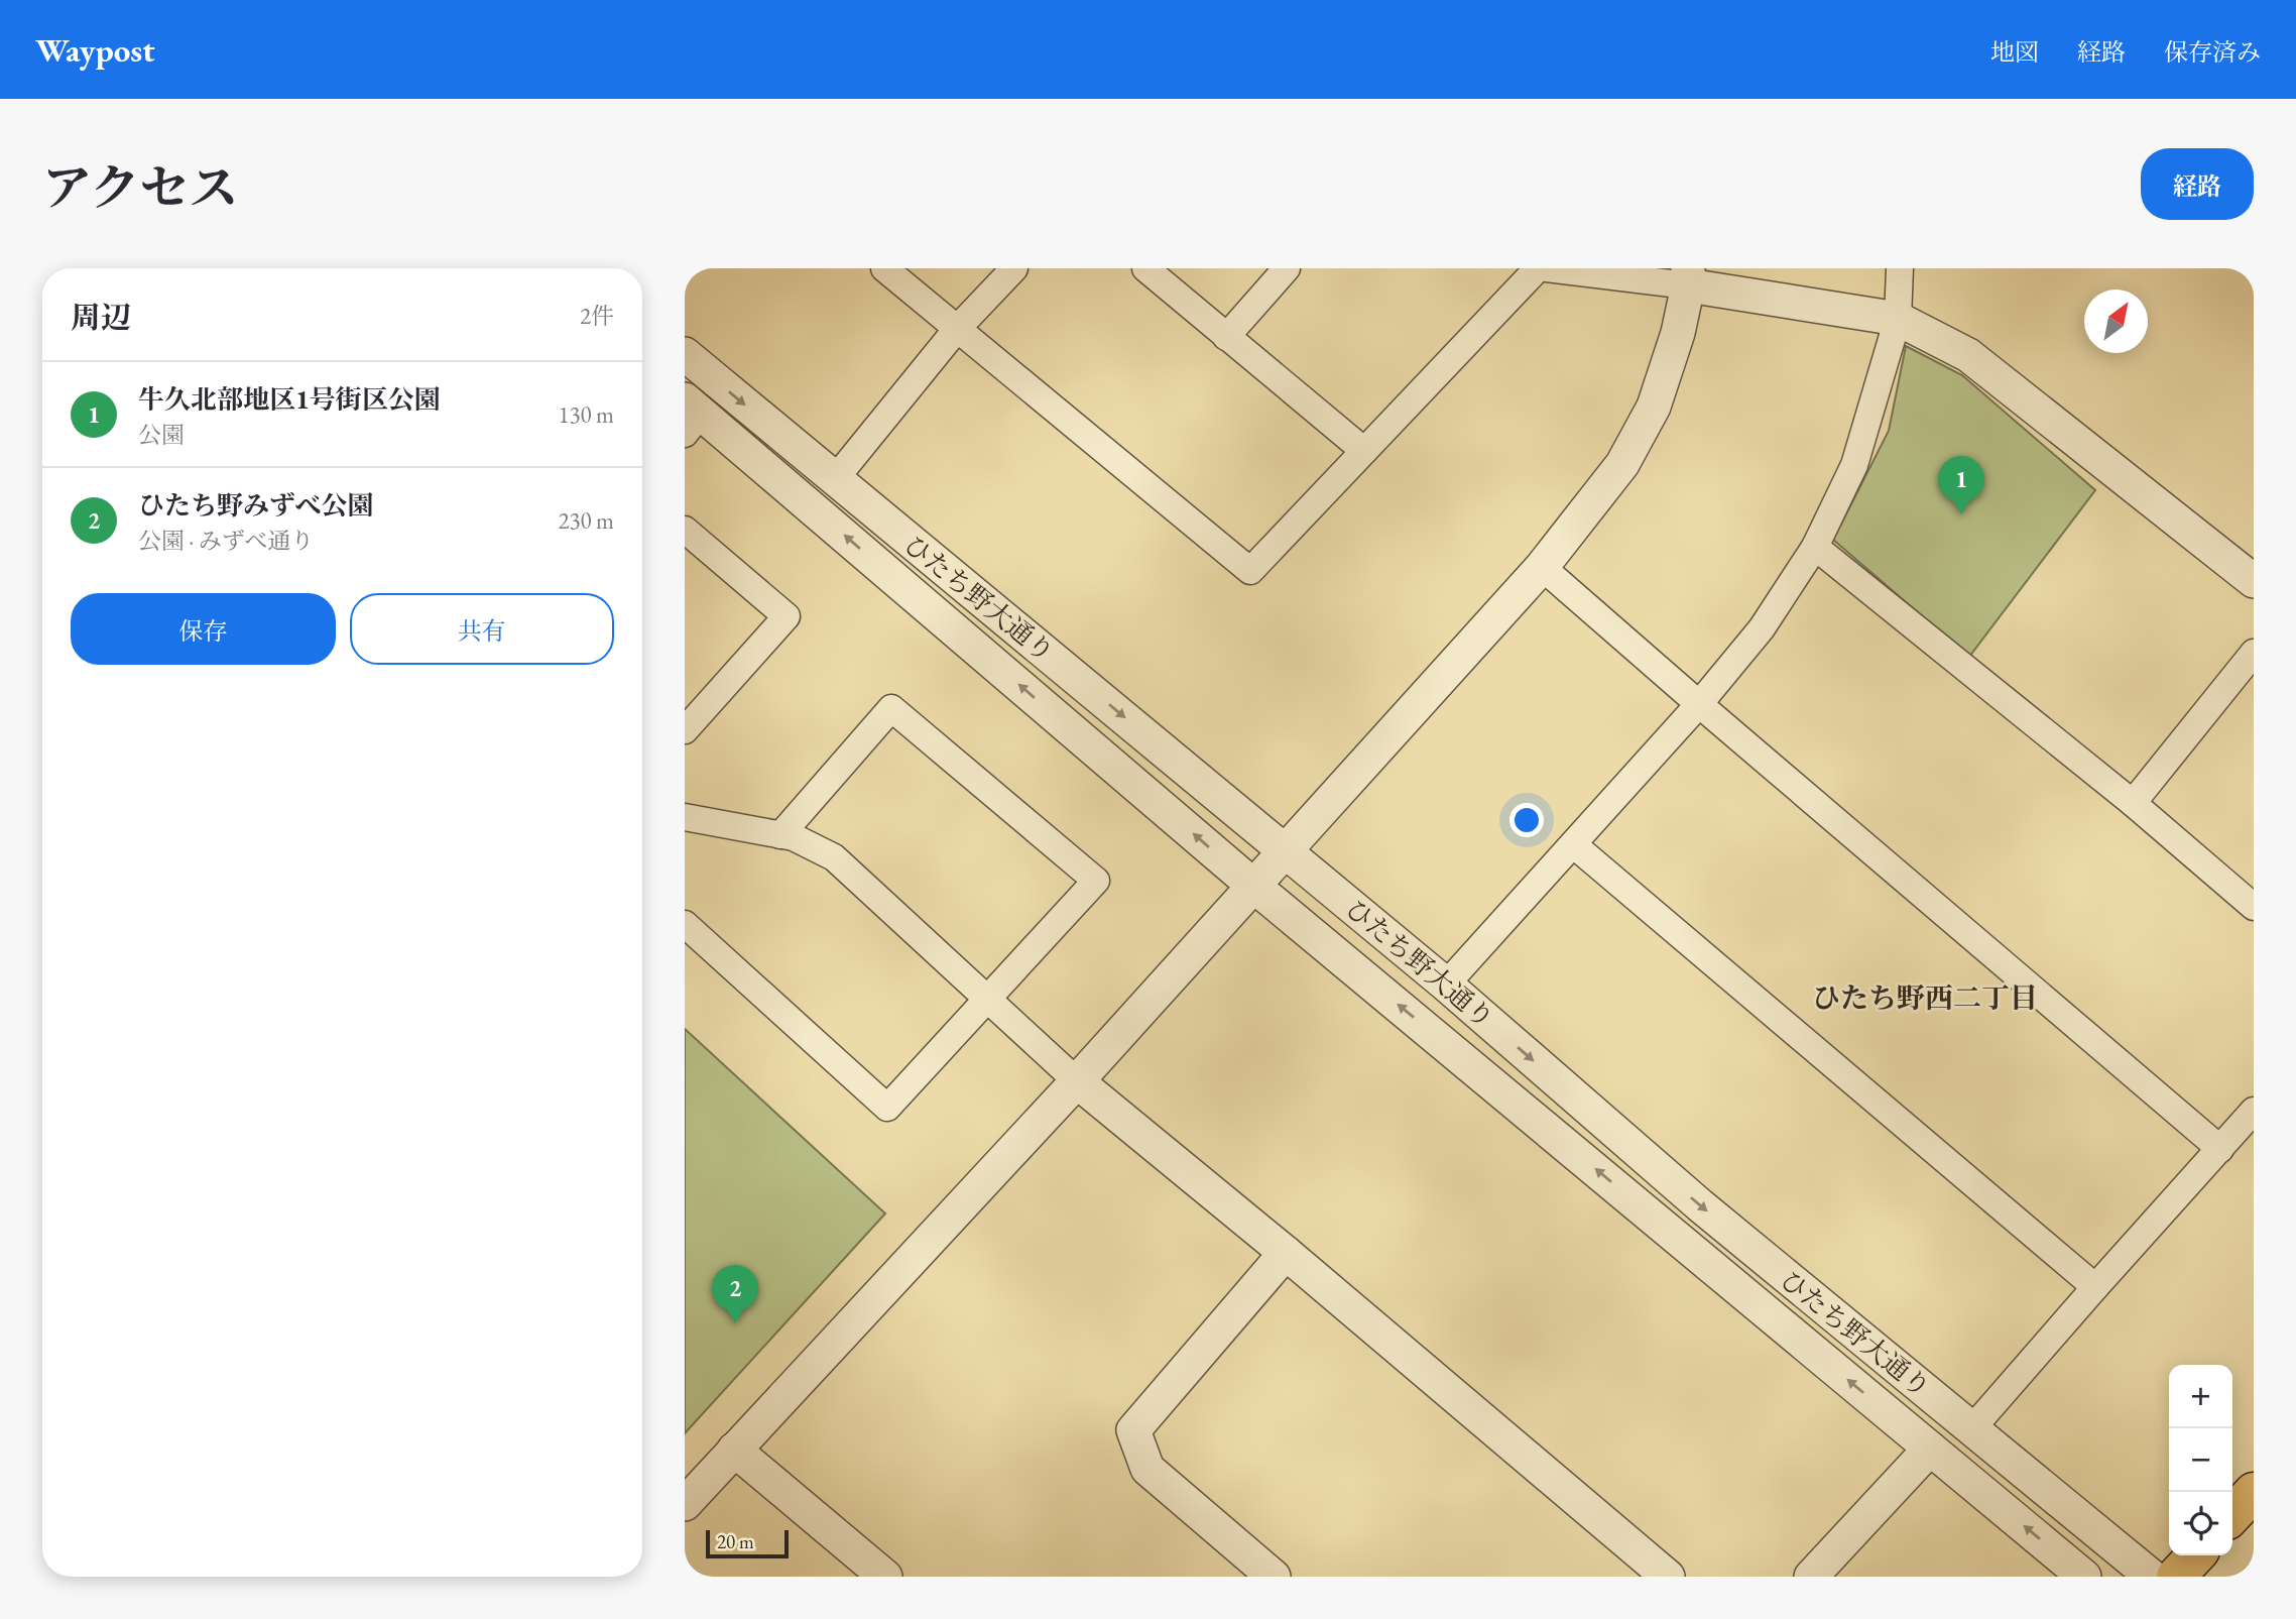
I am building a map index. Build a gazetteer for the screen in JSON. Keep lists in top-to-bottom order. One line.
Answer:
{"streets":{"street":["ひたち野大通り"]},"districts":["ひたち野西二丁目"],"scale_bar":"20 m","north":"top right","page":{"header":"Waypost","nav":["地図","経路","保存済み"],"title":"アクセス","buttons":["経路",["保存","共有"]],"heading":["周辺","2件"],"list":[{"mark":"1","name":"牛久北部地区1号街区公園","note":"公園","value":"130 m"},{"mark":"2","name":"ひたち野みずべ公園","note":"公園 · みずべ通り","value":"230 m"}],"pins":["1","2"],"map_buttons":["+","−"],"scale":"20 m"}}
